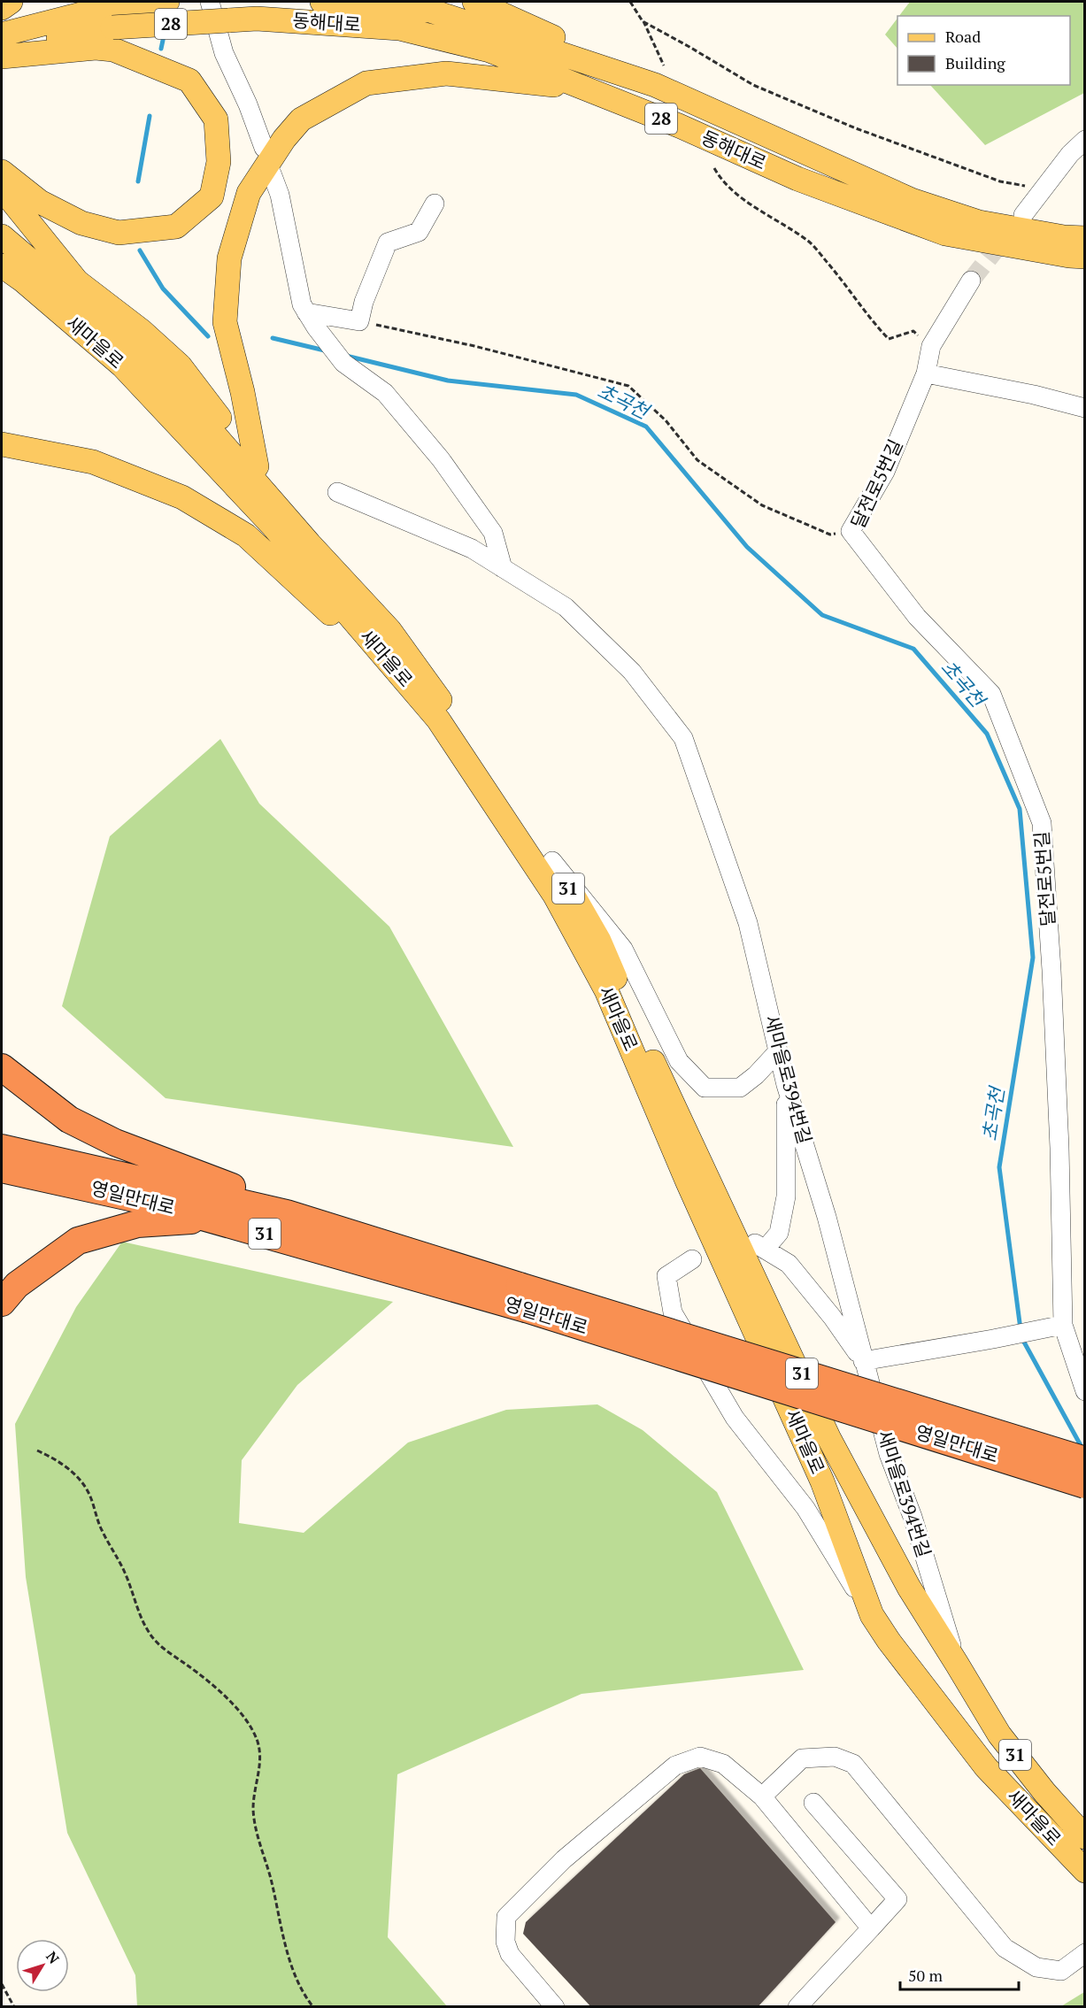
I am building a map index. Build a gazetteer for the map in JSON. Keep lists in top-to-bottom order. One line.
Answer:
{"streets":{"highway":["31","영일만대로"],"main road":["동해대로","28","새마을로"],"street":["달전로5번길","새마을로394번길"]},"crossings":[["동해대로","28"],["새마을로","새마을로394번길"]],"water":["초곡천"],"legend":["Road","Building"],"scale_bar":"50 m","north":"top right"}
